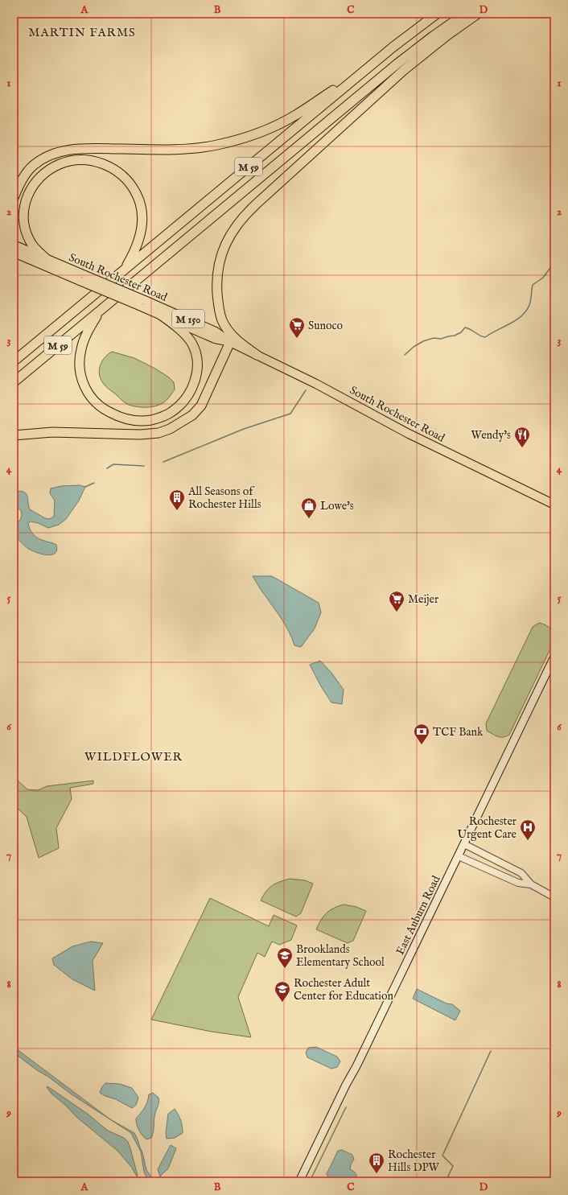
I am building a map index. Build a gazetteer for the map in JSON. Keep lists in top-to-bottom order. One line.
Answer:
{"streets":{"highway":["M 59"],"main road":["South Rochester Road","M 150","East Auburn Road"]},"districts":["MARTIN FARMS","WILDFLOWER"],"places":{"supermarket":["Sunoco","Meijer"],"restaurant":["Wendy's"],"building":["All Seasons of Rochester Hills","Rochester Hills DPW"],"shop":["Lowe's"],"bank":["TCF Bank"],"hospital":["Rochester Urgent Care"],"school or university":["Brooklands Elementary School","Rochester Adult Center for Education"]},"grid":{"columns":["A","B","C","D"],"rows":["1","2","3","4","5","6","7","8","9"]}}
